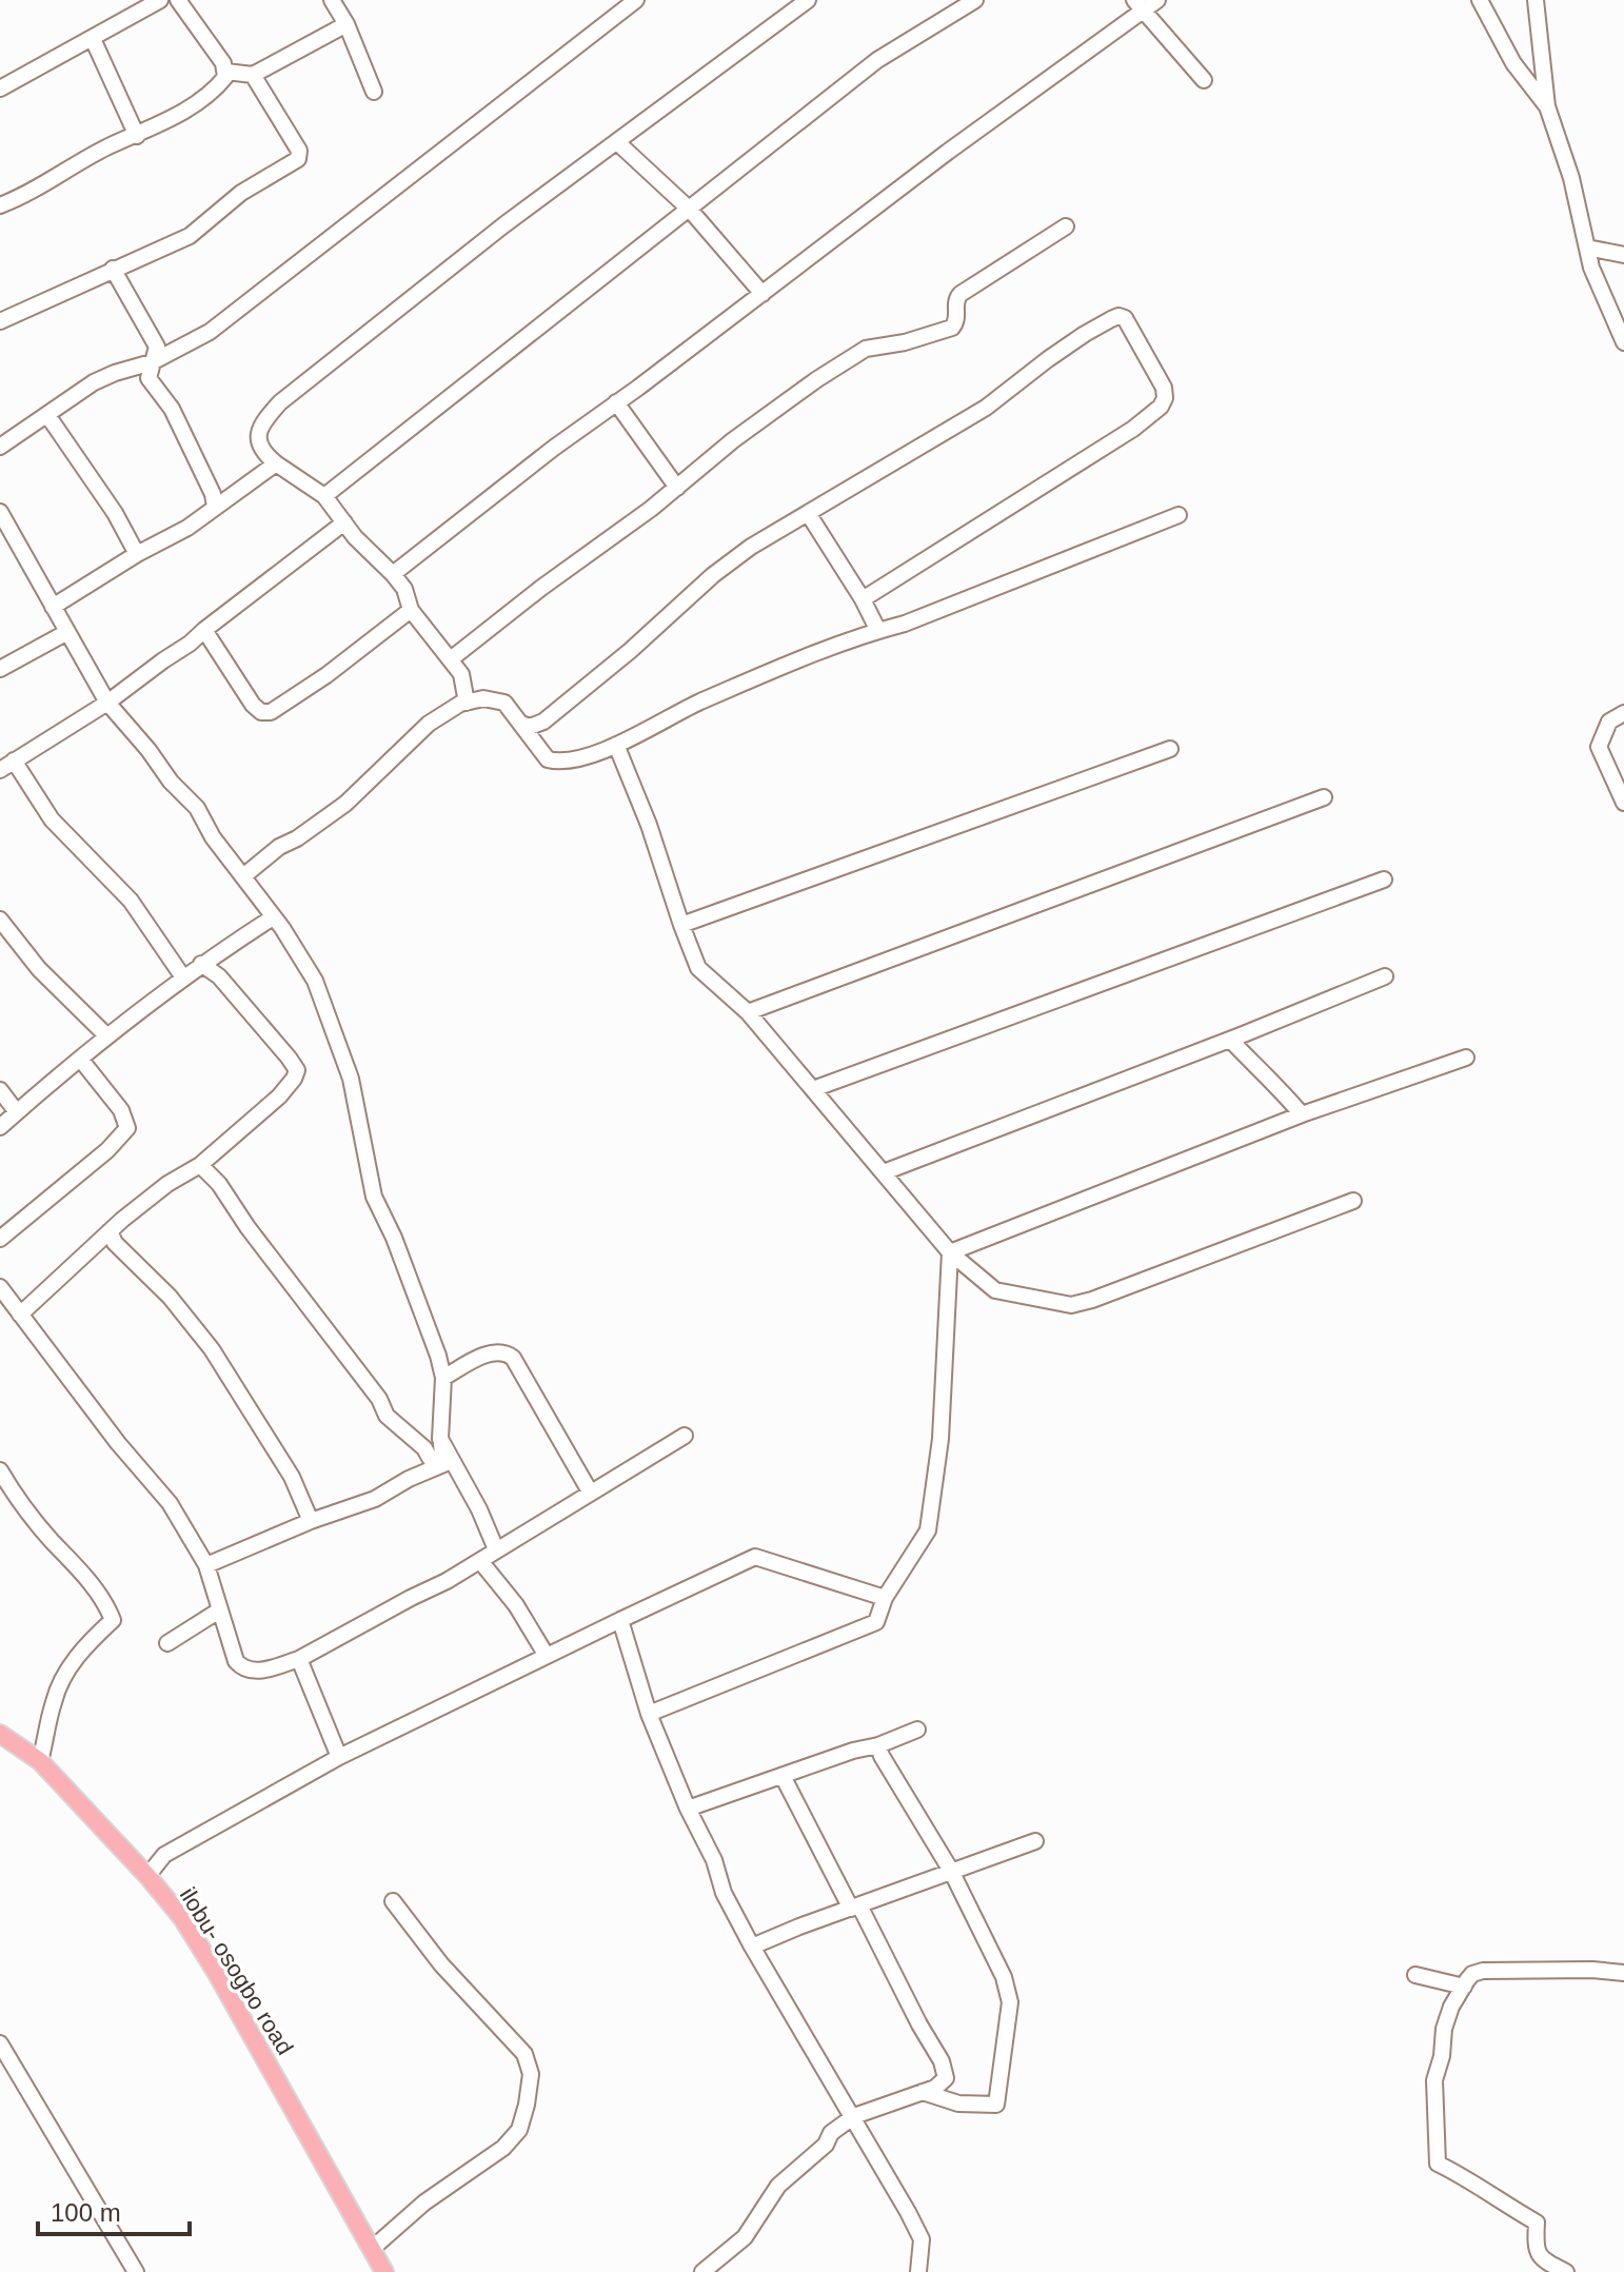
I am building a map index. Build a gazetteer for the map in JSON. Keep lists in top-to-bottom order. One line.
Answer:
{"streets":{"main road":["ilobu- osogbo road"]},"scale_bar":"100 m"}
